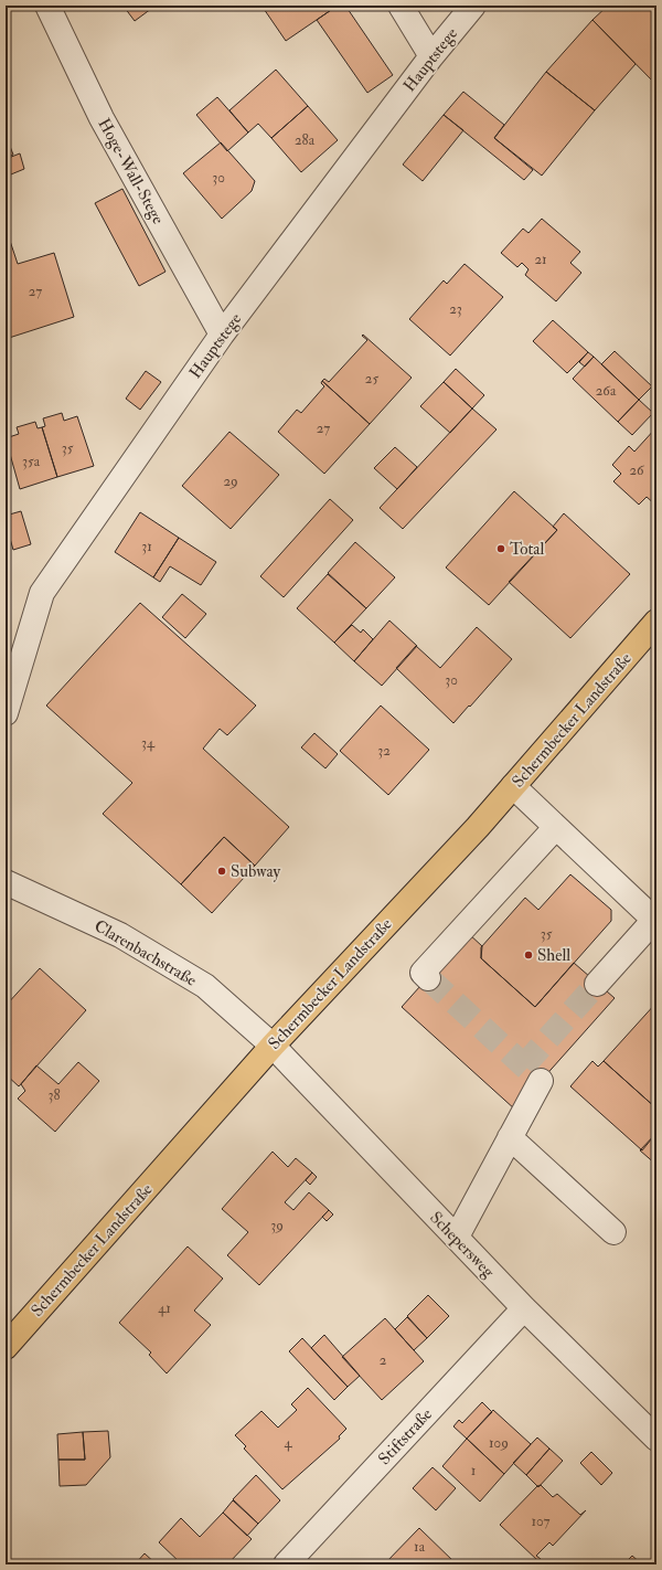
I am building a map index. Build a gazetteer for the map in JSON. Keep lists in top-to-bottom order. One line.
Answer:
{"streets":{"main road":["Schermbecker Landstraße"],"street":["Hauptstege","Hoge-Wall-Stege","Clarenbachstraße","Schepersweg","Stiftstraße"]},"crossings":[["Hauptstege","Hoge-Wall-Stege"],["Schermbecker Landstraße","Clarenbachstraße"],["Schermbecker Landstraße","Schepersweg"],["Clarenbachstraße","Schepersweg"],["Schepersweg","Stiftstraße"]],"places":["Total","Subway","Shell"],"house_numbers":["28a","30","21","27","23","25","26a","27","35","35a","26","29","31","30","34","32","35","38","39","41","2","4","109","1","107","1a"]}
